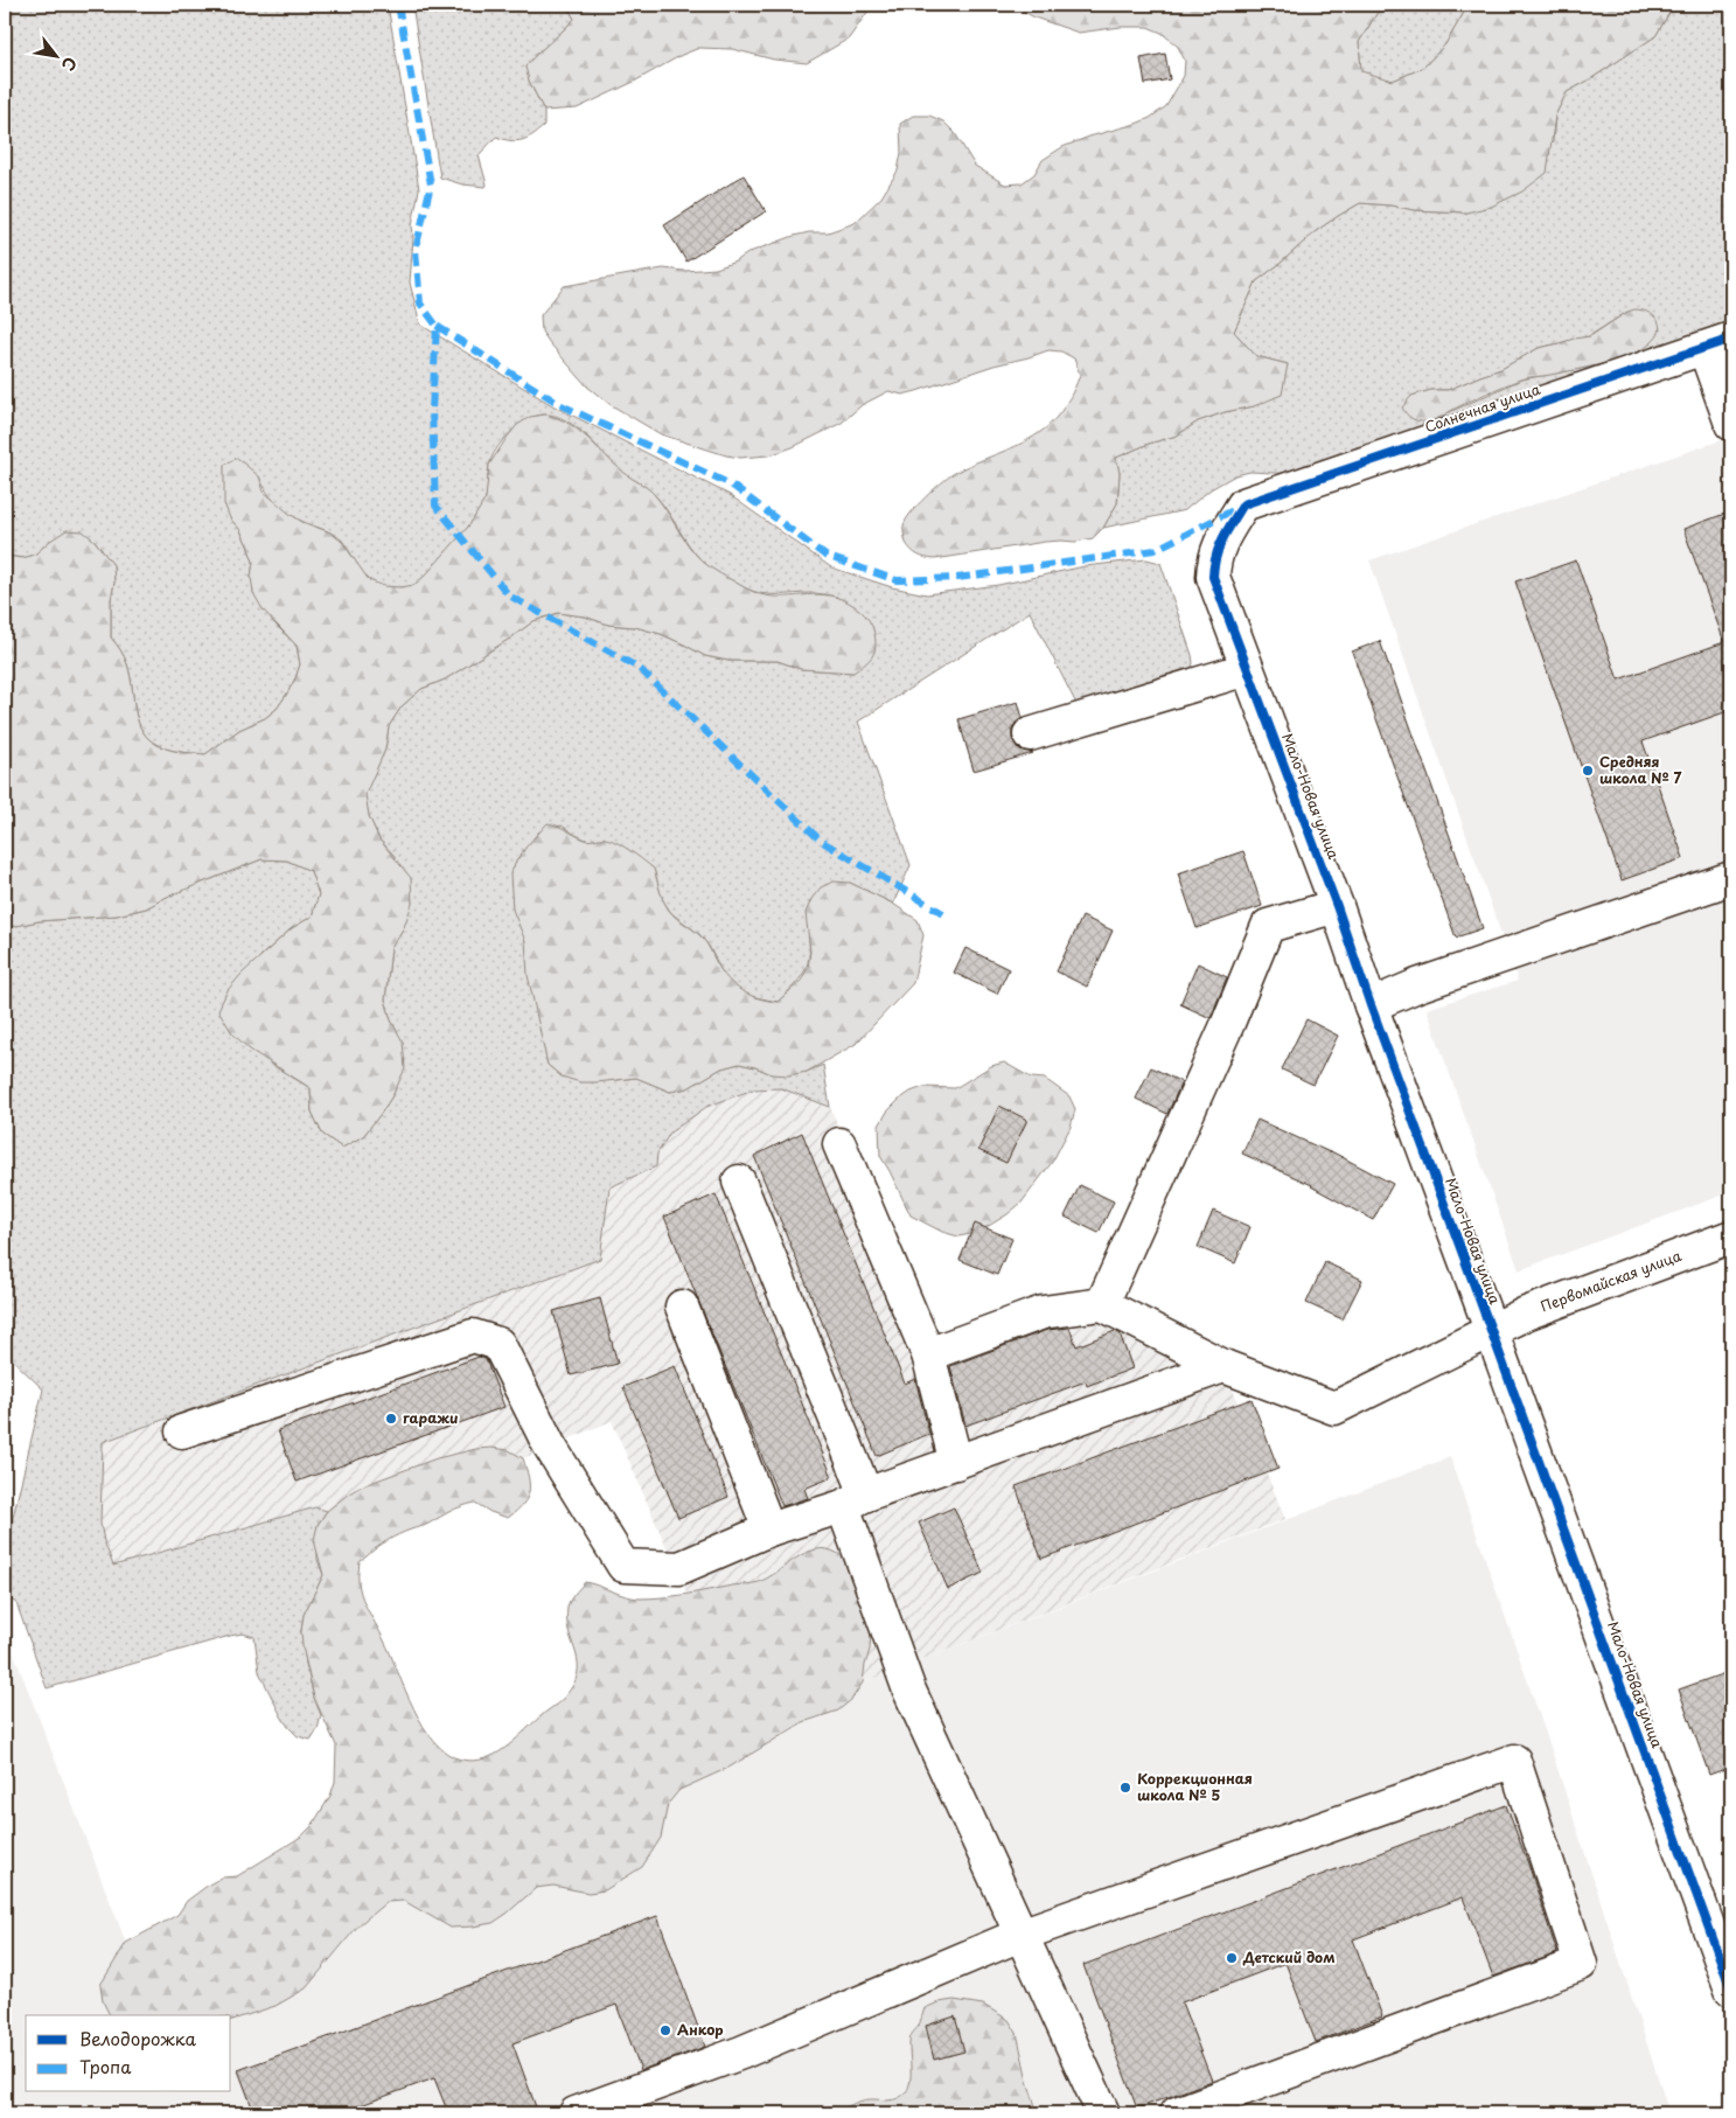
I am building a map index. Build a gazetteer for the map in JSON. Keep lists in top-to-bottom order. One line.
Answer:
{"streets":{"street":["Солнечная улица","Мало-Новая улица","Первомайская улица"]},"crossings":[["Солнечная улица","Мало-Новая улица"],["Мало-Новая улица","Первомайская улица"]],"places":["Средняя школа № 7","гаражи","Коррекционная школа № 5","Детский дом","Анкор"],"legend":["Велодорожка","Тропа"],"north":"bottom right"}
